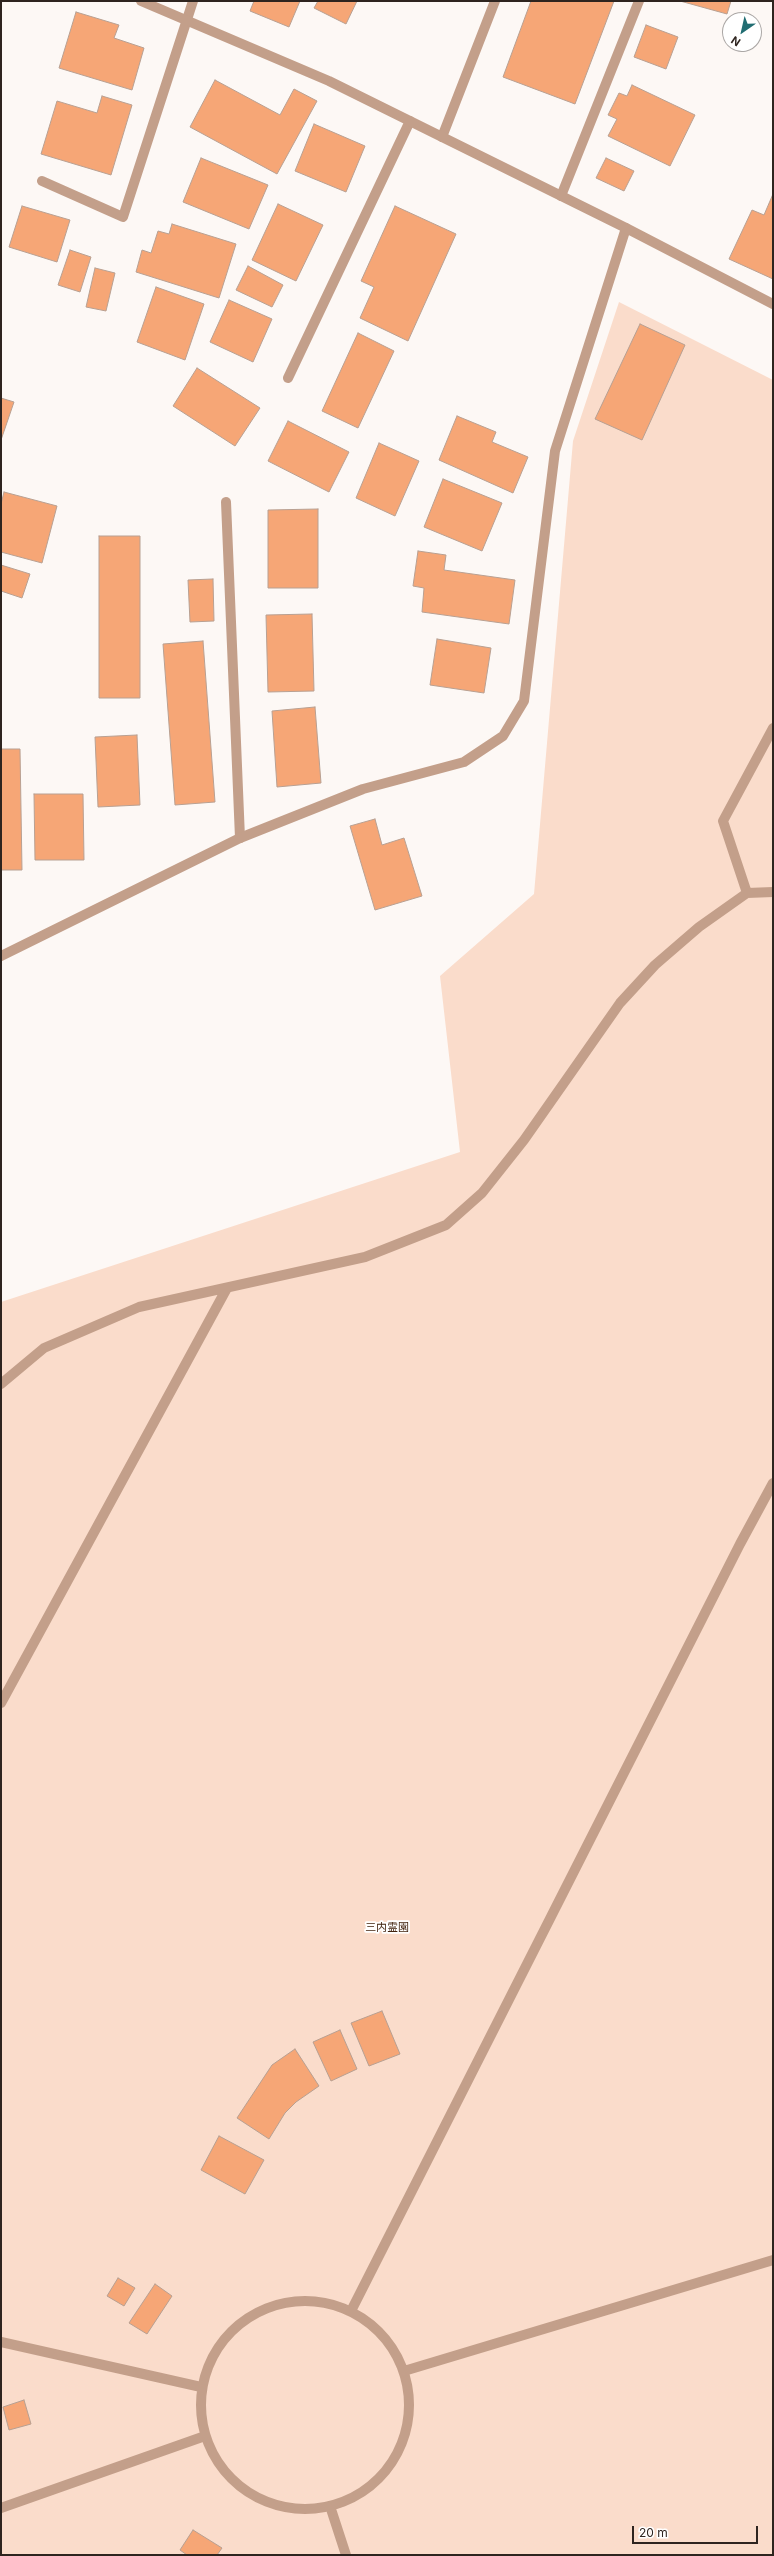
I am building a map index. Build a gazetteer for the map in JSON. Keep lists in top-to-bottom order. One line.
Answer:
{"parks":["三内霊園"],"scale_bar":"20 m","north":"bottom left"}
